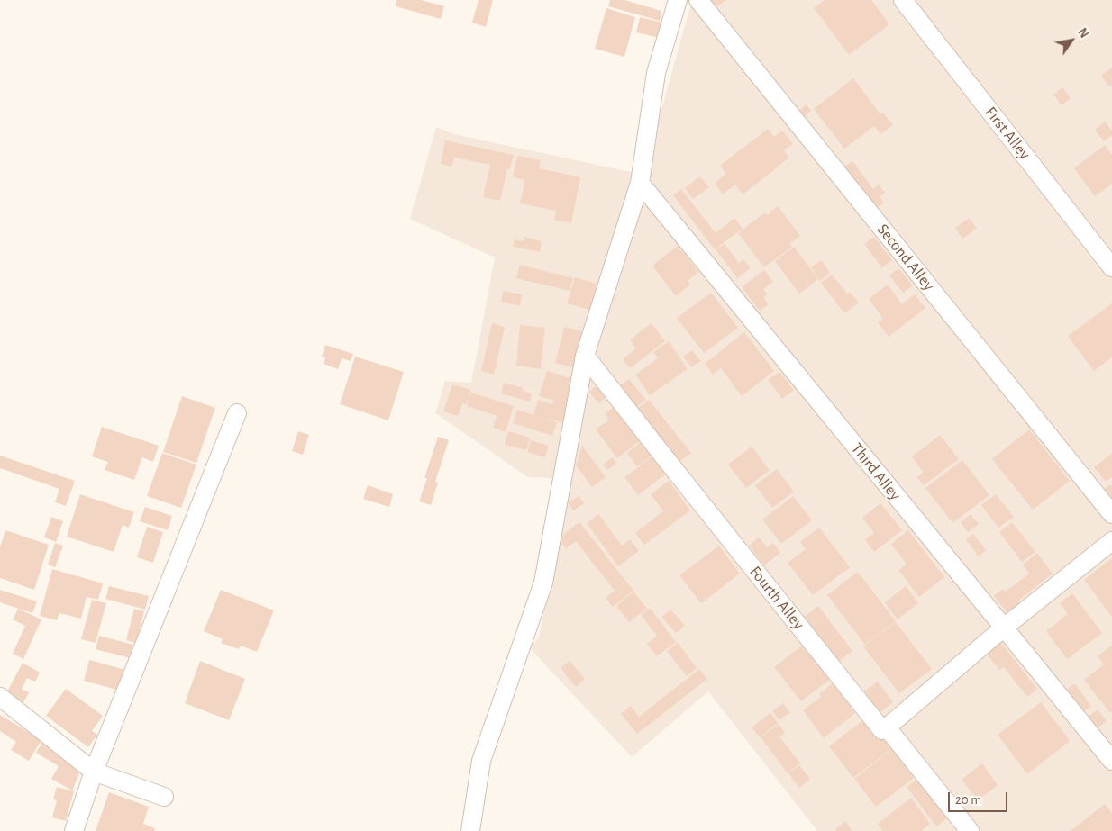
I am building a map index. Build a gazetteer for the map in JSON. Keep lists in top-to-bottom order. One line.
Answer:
{"streets":{"street":["First Alley","Second Alley","Third Alley","Fourth Alley"]},"scale_bar":"20 m","north":"top right"}
